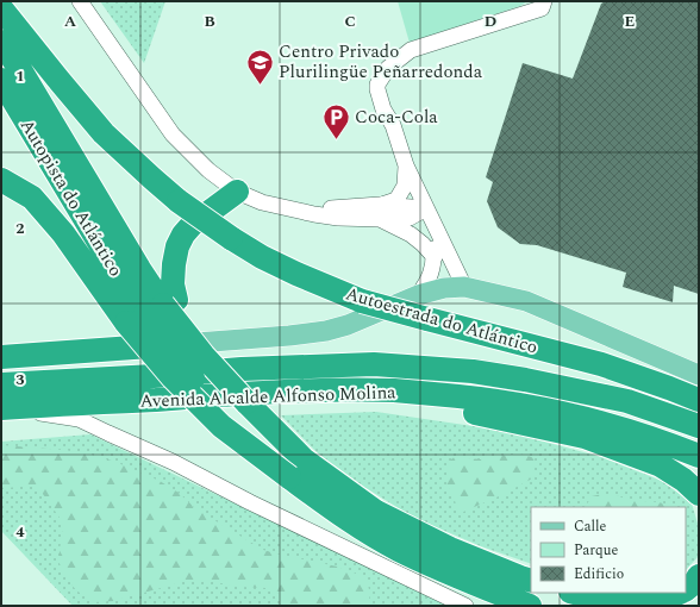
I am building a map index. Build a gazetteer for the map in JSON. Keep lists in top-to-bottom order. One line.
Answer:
{"streets":{"highway":["Autopista do Atlántico","Autoestrada do Atlántico","Avenida Alcalde Alfonso Molina"]},"places":{"school or university":["Centro Privado Plurilingüe Peñarredonda"],"parking":["Coca-Cola"]},"legend":["Calle","Parque","Edificio"],"grid":{"columns":["A","B","C","D","E"],"rows":["1","2","3","4"]}}
